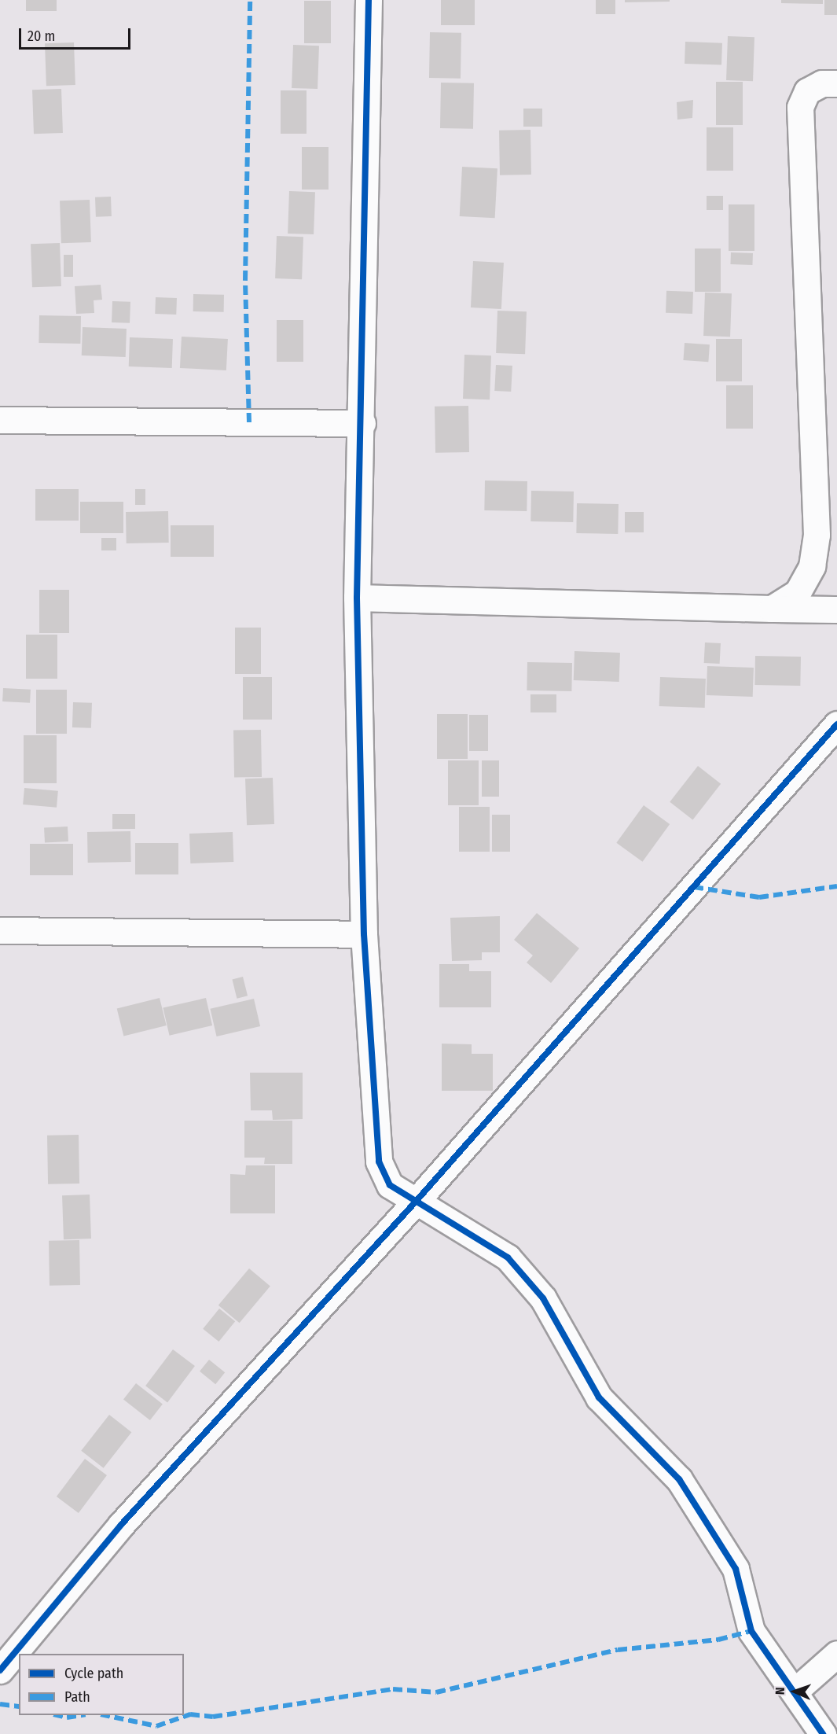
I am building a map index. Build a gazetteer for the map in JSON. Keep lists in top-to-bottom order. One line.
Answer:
{"legend":["Cycle path","Path"],"scale_bar":"20 m","north":"left"}
